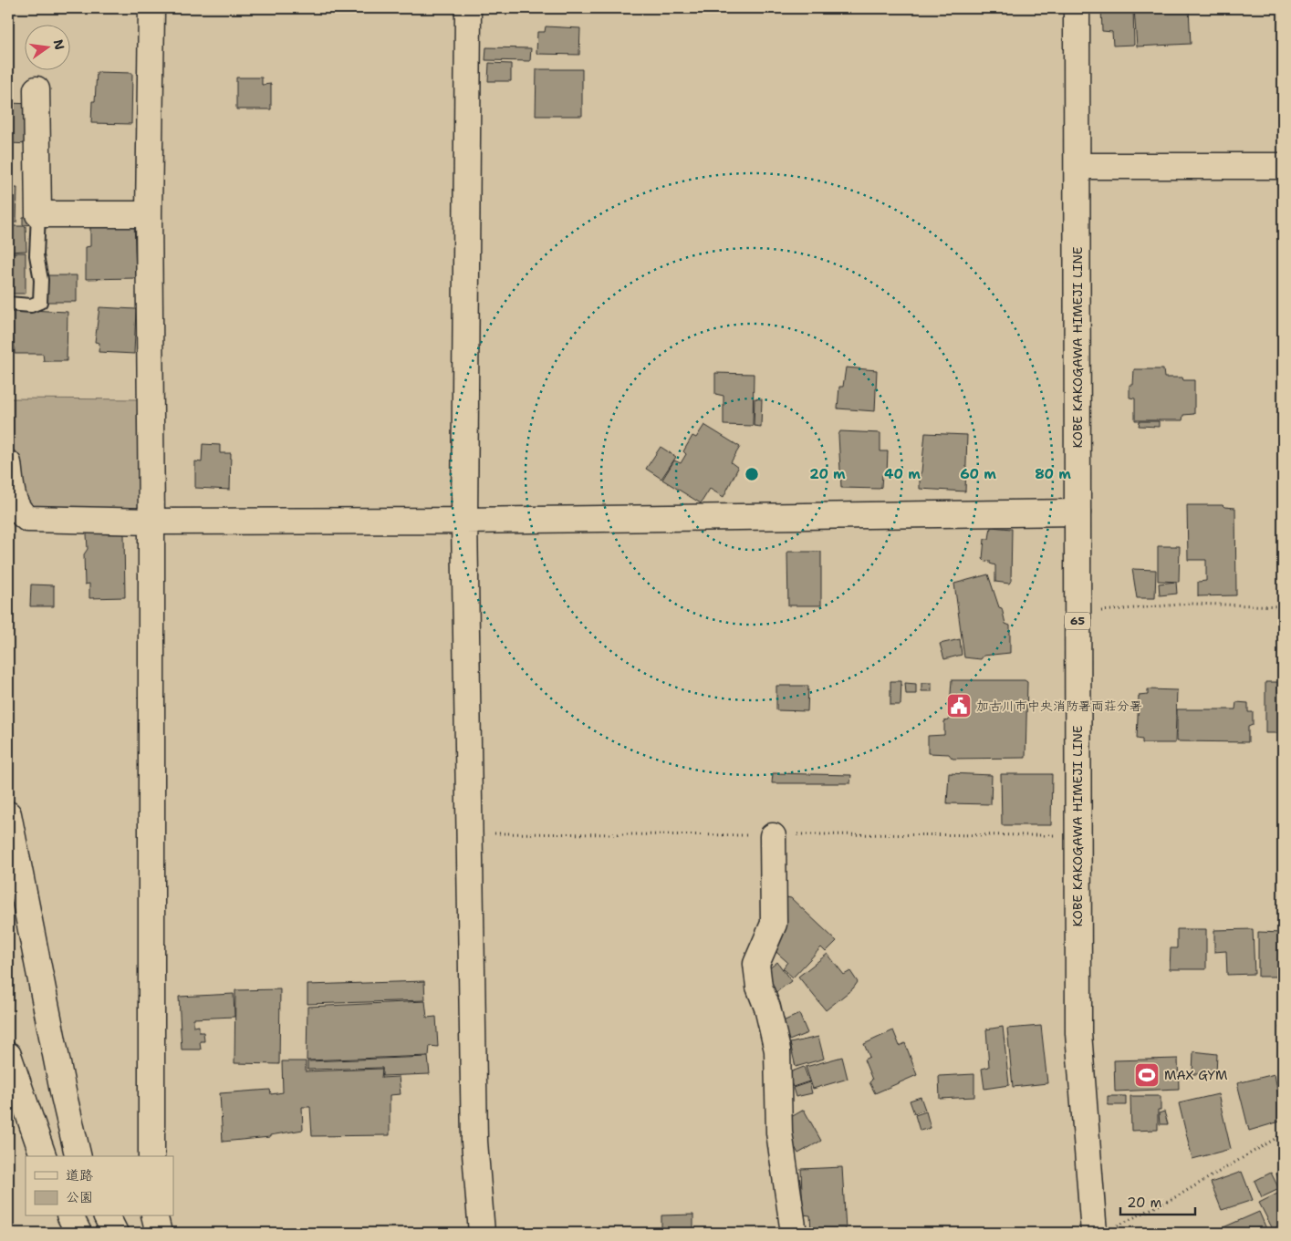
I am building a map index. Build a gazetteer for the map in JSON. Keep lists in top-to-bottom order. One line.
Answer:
{"streets":{"street":["KOBE KAKOGAWA HIMEJI LINE","65"]},"places":{"public building":["加古川市中央消防署両荘分署"],"sports":["MAX GYM"]},"legend":["道路","公園"],"scale_bar":"20 m","north":"right","rings":["20 m","40 m","60 m","80 m"]}
